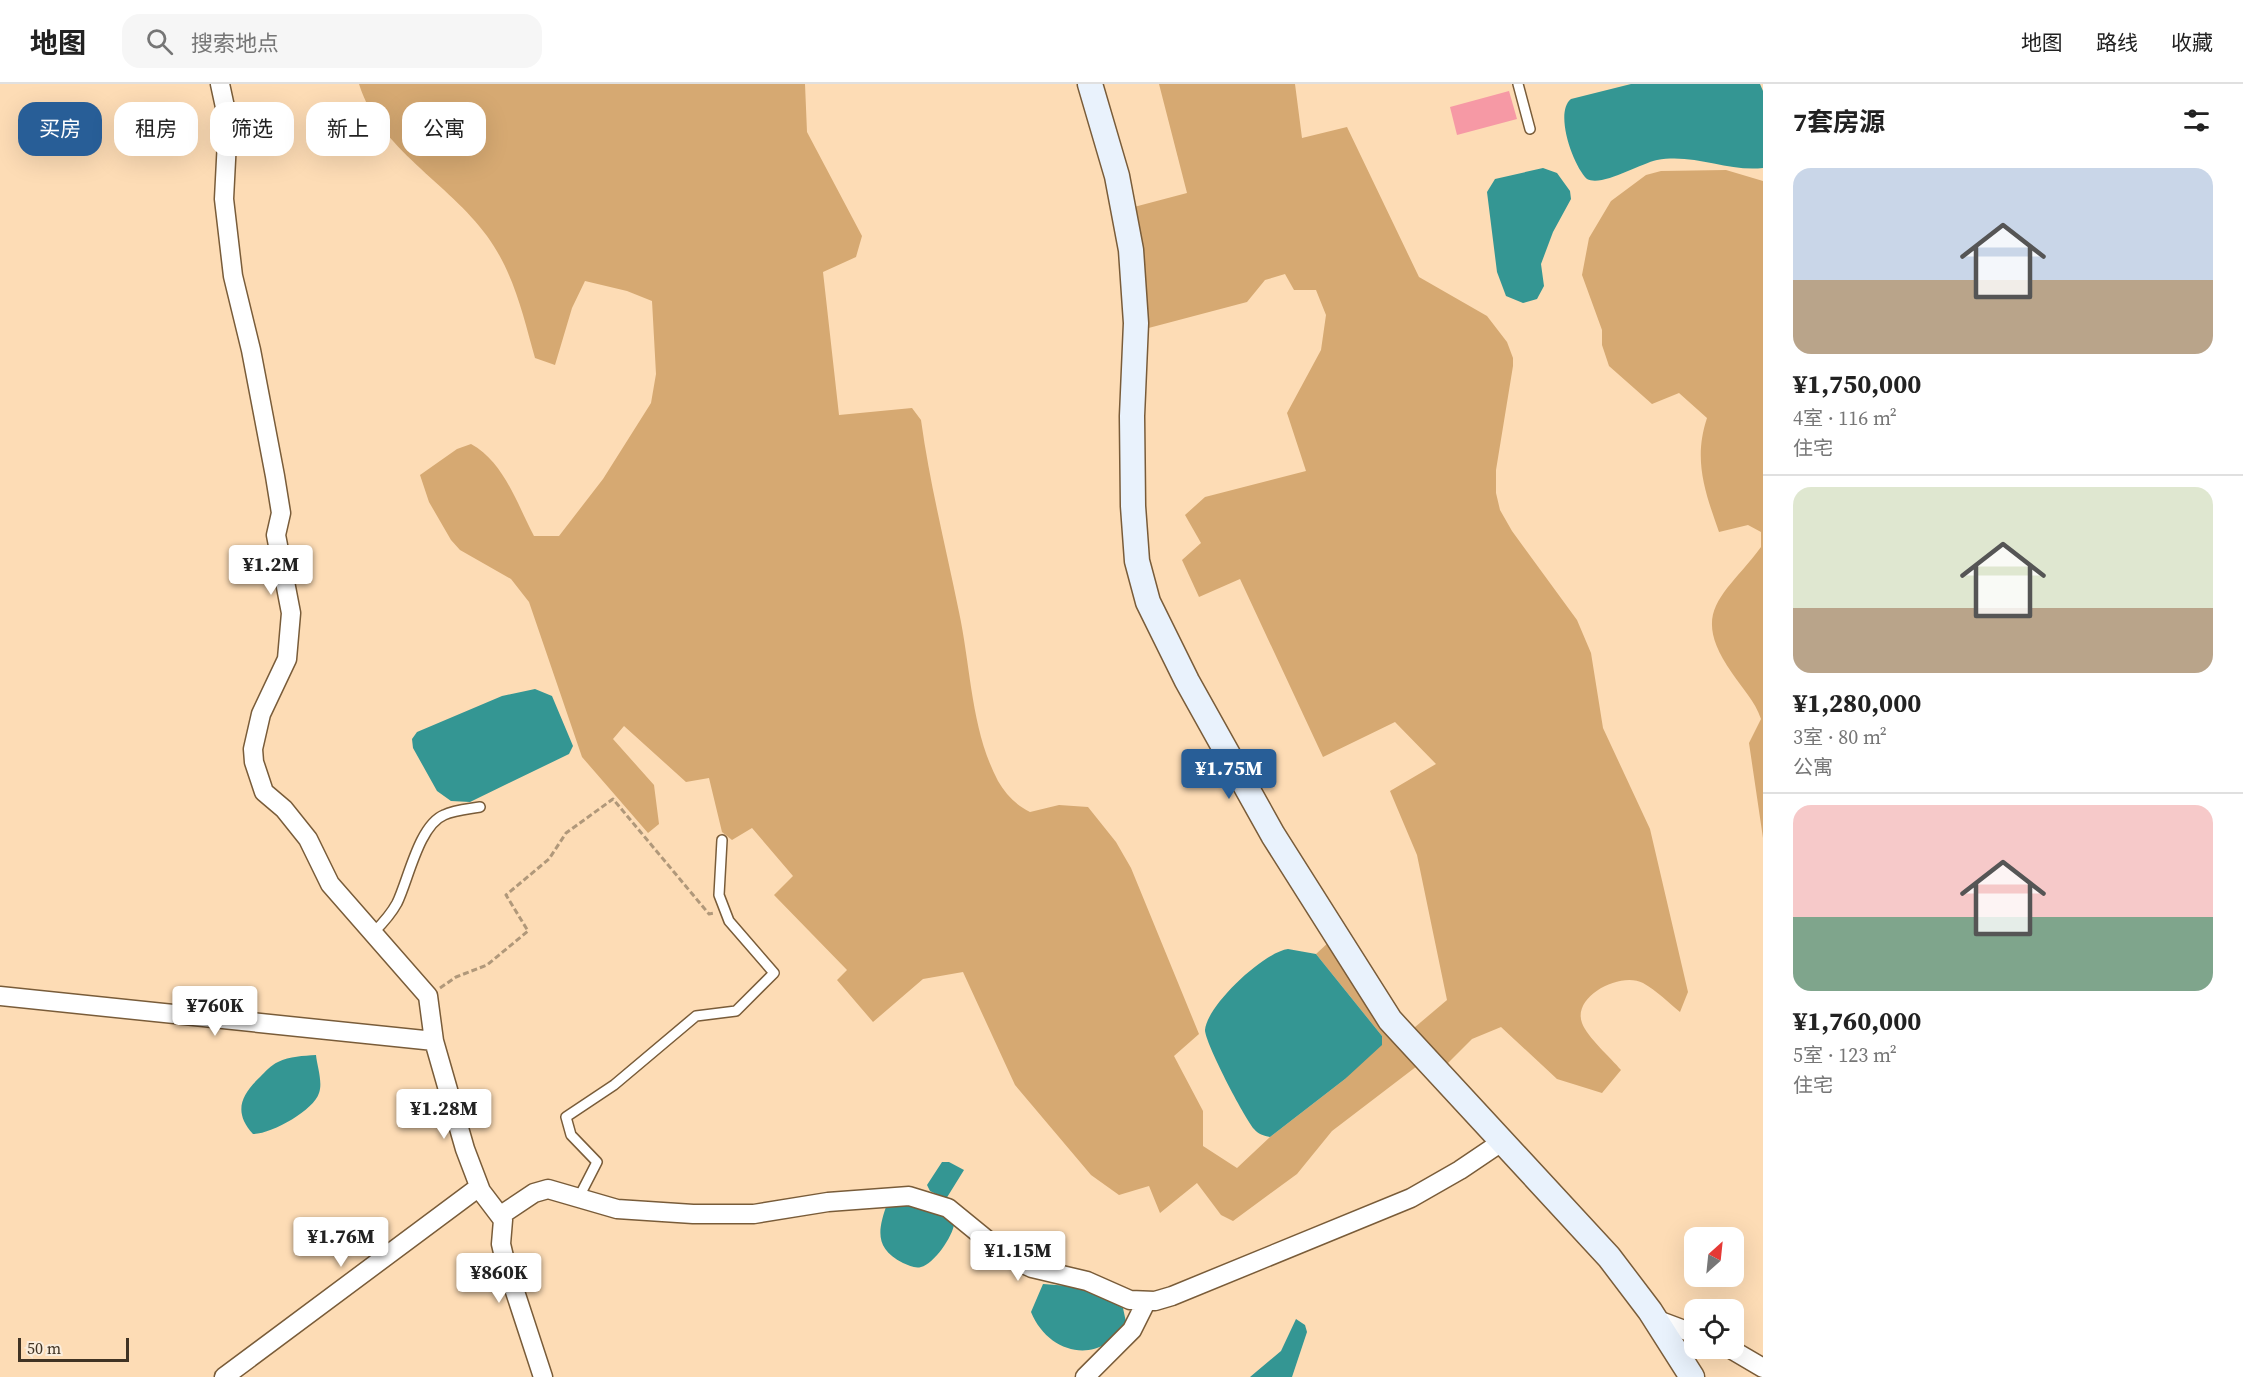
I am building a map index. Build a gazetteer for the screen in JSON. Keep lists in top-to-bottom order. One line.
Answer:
{"scale_bar":"50 m","north":"top right","page":{"header":"地图","search":"搜索地点","nav":["地图","路线","收藏"],"heading":"7套房源","chip":["买房","租房","筛选","新上","公寓"],"list":[{"name":"¥1,750,000","note":"4室 · 116 m² · 住宅"},{"name":"¥1,280,000","note":"3室 · 80 m² · 公寓"},{"name":"¥1,760,000","note":"5室 · 123 m² · 住宅"}],"price":["¥1.2M","¥1.75M","¥760K","¥1.28M","¥1.76M","¥1.15M","¥860K"],"scale":"50 m"}}
